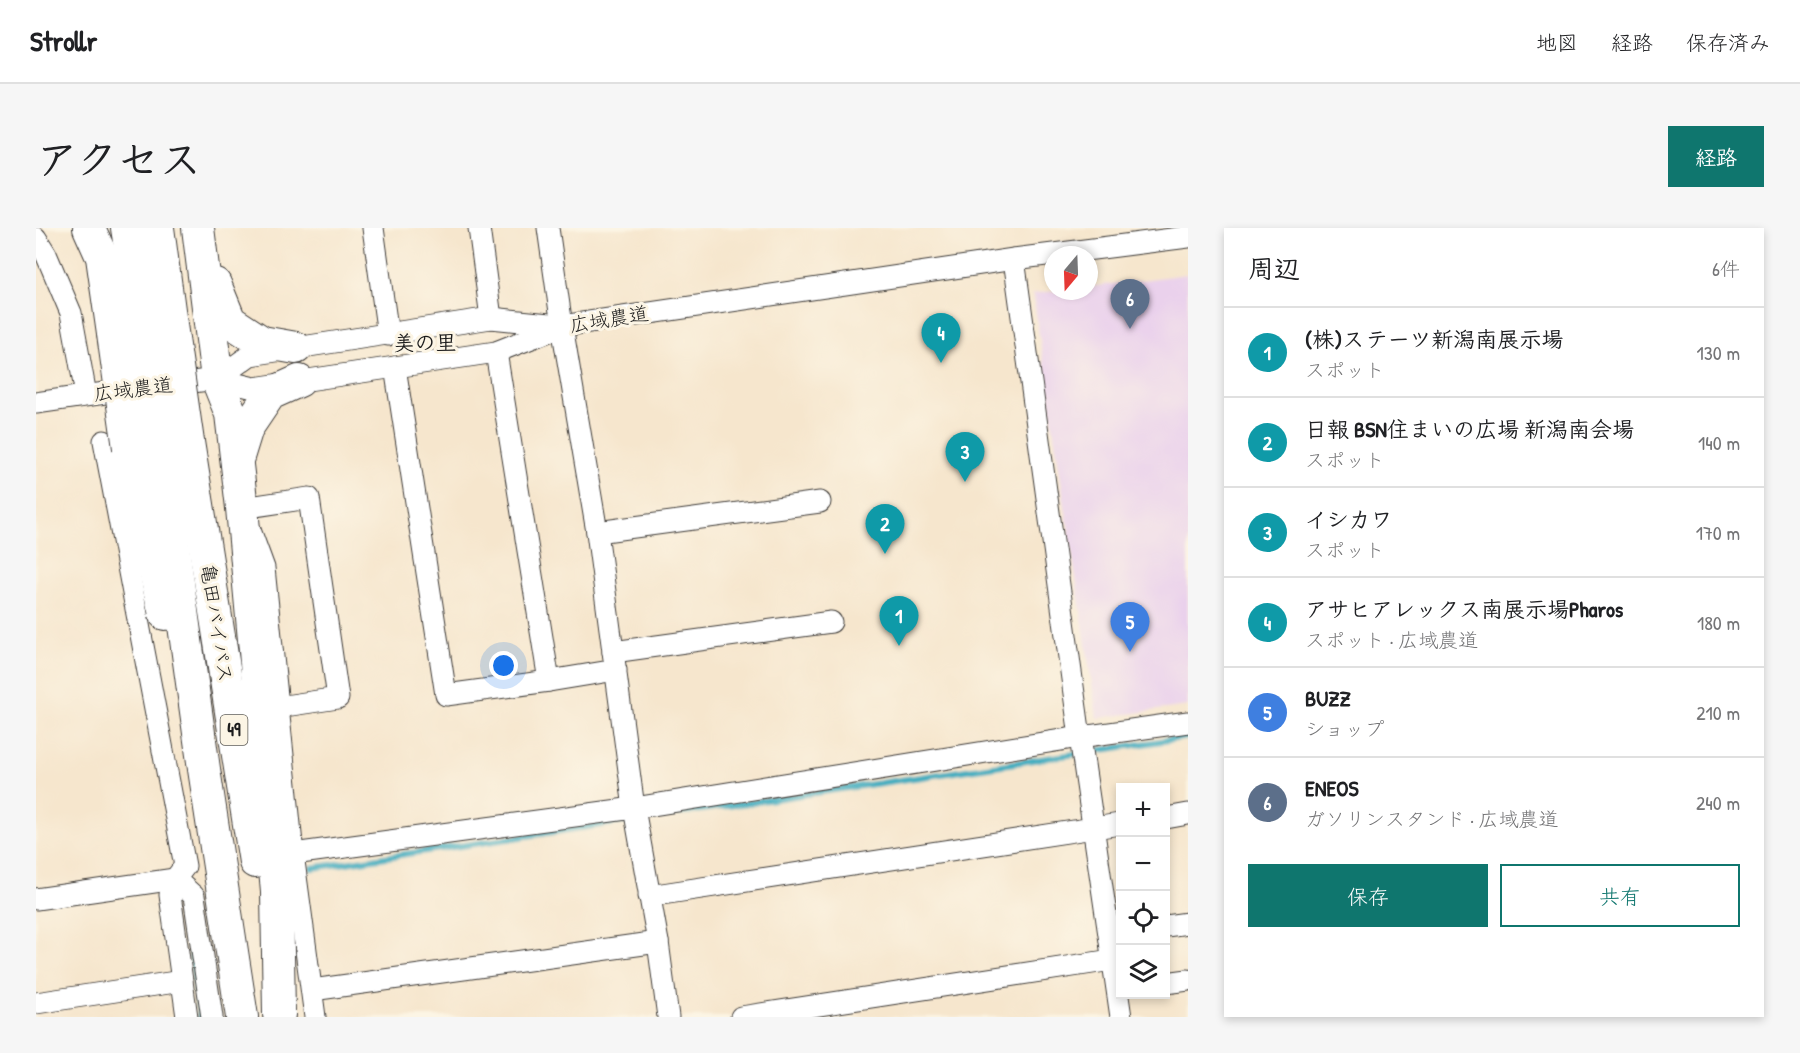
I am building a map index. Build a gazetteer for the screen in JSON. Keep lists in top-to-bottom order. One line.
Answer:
{"streets":{"highway":["亀田バイパス","49"],"street":["広域農道"]},"districts":["美の里"],"north":"bottom","page":{"header":"Strollr","nav":["地図","経路","保存済み"],"title":"アクセス","buttons":["経路",["保存","共有"]],"heading":["周辺","6件"],"pins":["6","4","3","2","1","5"],"list":[{"mark":"1","name":"(株)ステーツ新潟南展示場","note":"スポット","value":"130 m"},{"mark":"2","name":"日報 BSN住まいの広場 新潟南会場","note":"スポット","value":"140 m"},{"mark":"3","name":"イシカワ","note":"スポット","value":"170 m"},{"mark":"4","name":"アサヒアレックス南展示場Pharos","note":"スポット · 広域農道","value":"180 m"},{"mark":"5","name":"BUZZ","note":"ショップ","value":"210 m"},{"mark":"6","name":"ENEOS","note":"ガソリンスタンド · 広域農道","value":"240 m"}],"map_buttons":["+","−"]}}
